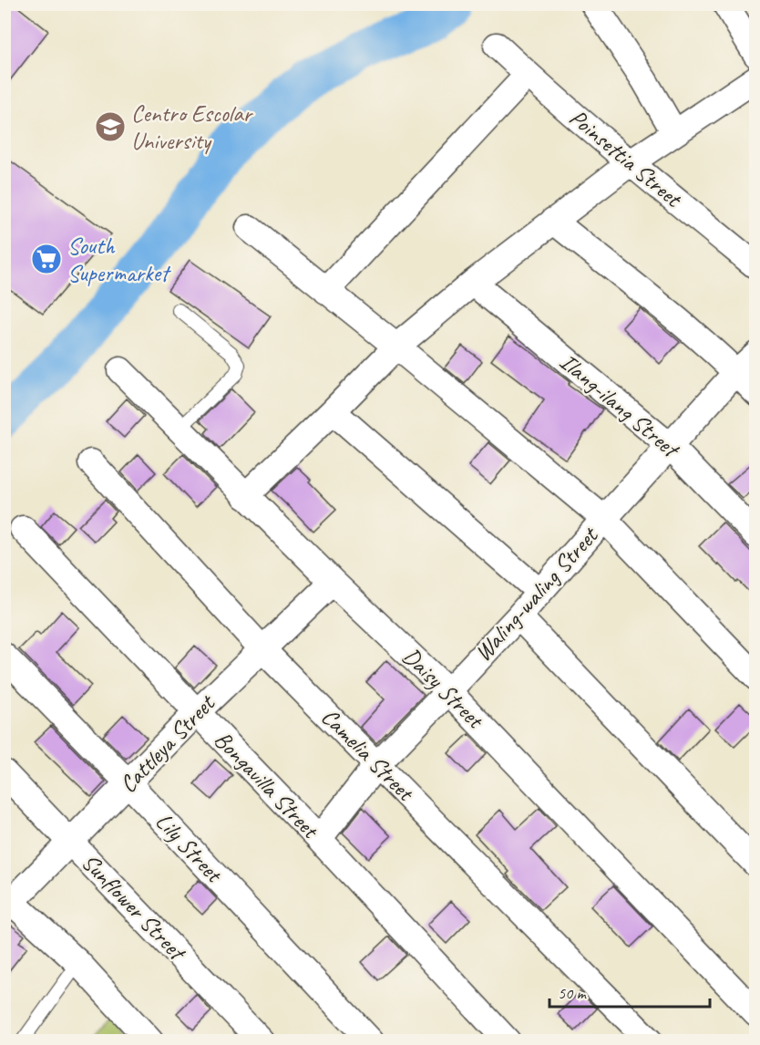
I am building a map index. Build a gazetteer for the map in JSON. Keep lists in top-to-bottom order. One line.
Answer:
{"streets":{"street":["Poinsettia Street","Ilang-ilang Street","Waling-waling Street","Daisy Street","Cattleya Street","Camelia Street","Bongavilla Street","Lily Street","Sunflower Street"]},"crossings":[["Ilang-ilang Street","Waling-waling Street"],["Waling-waling Street","Daisy Street"],["Waling-waling Street","Camelia Street"],["Waling-waling Street","Bongavilla Street"],["Daisy Street","Cattleya Street"],["Cattleya Street","Camelia Street"],["Cattleya Street","Bongavilla Street"],["Cattleya Street","Lily Street"],["Cattleya Street","Sunflower Street"]],"places":{"school or university":["Centro Escolar University"],"supermarket":["South Supermarket"]},"scale_bar":"50 m"}
